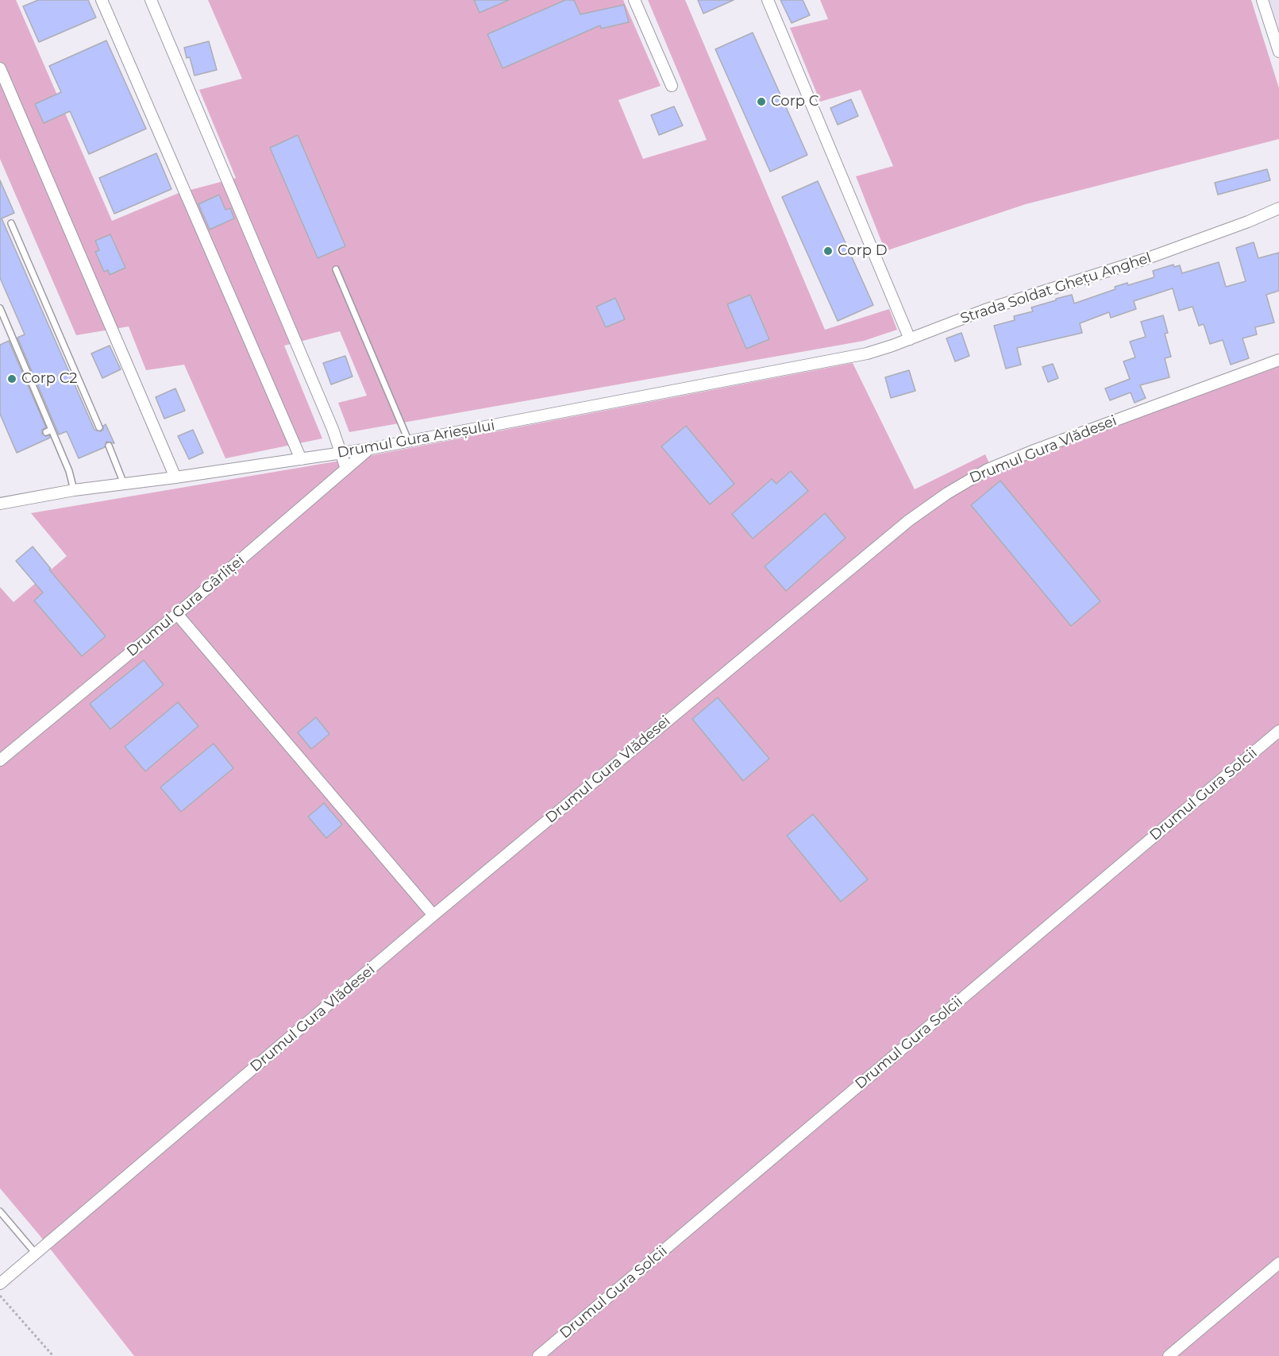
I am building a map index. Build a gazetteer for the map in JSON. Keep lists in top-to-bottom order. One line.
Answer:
{"streets":{"street":["Strada Soldat Ghețu Anghel","Drumul Gura Arieșului","Drumul Gura Vlădesei","Drumul Gura Gârliței","Drumul Gura Solcii"]},"crossings":[["Strada Soldat Ghețu Anghel","Drumul Gura Arieșului"],["Drumul Gura Arieșului","Drumul Gura Gârliței"]],"places":["Corp C","Corp D","Corp C2"]}
